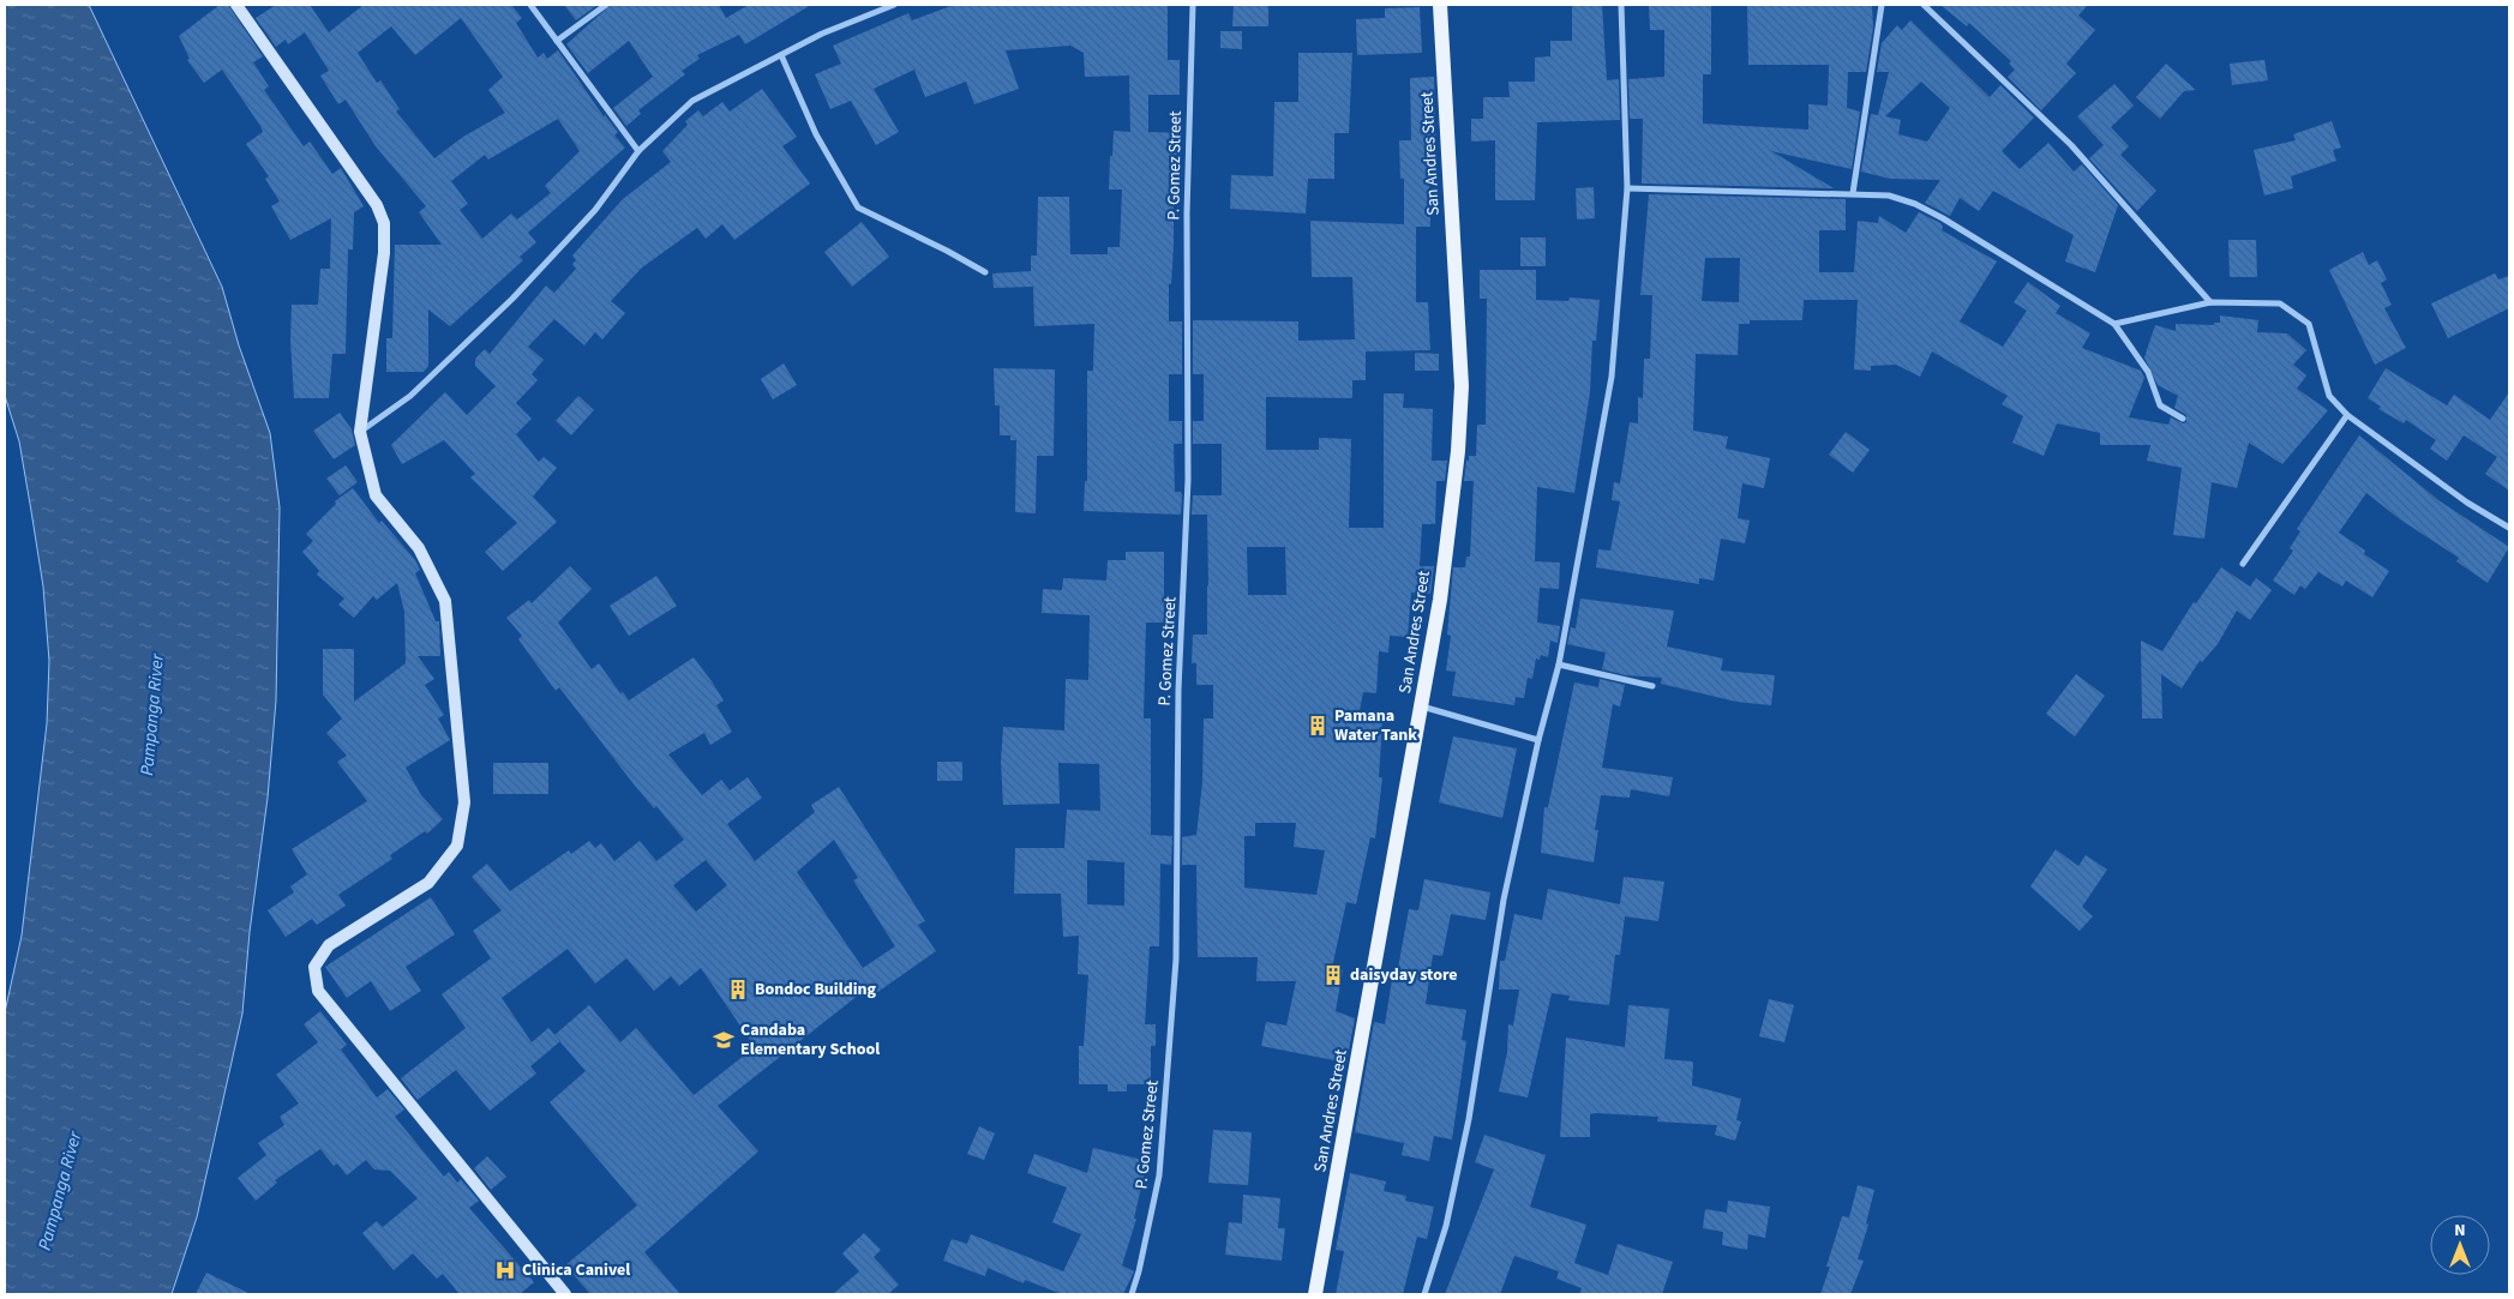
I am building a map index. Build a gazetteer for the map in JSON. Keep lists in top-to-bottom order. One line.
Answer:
{"streets":{"main road":["San Andres Street"],"street":["P. Gomez Street"]},"water":["Pampanga River"],"places":{"building":["Pamana Water Tank","daisyday store","Bondoc Building"],"school or university":["Candaba Elementary School"],"hospital":["Clinica Canivel"]},"north":"top"}
